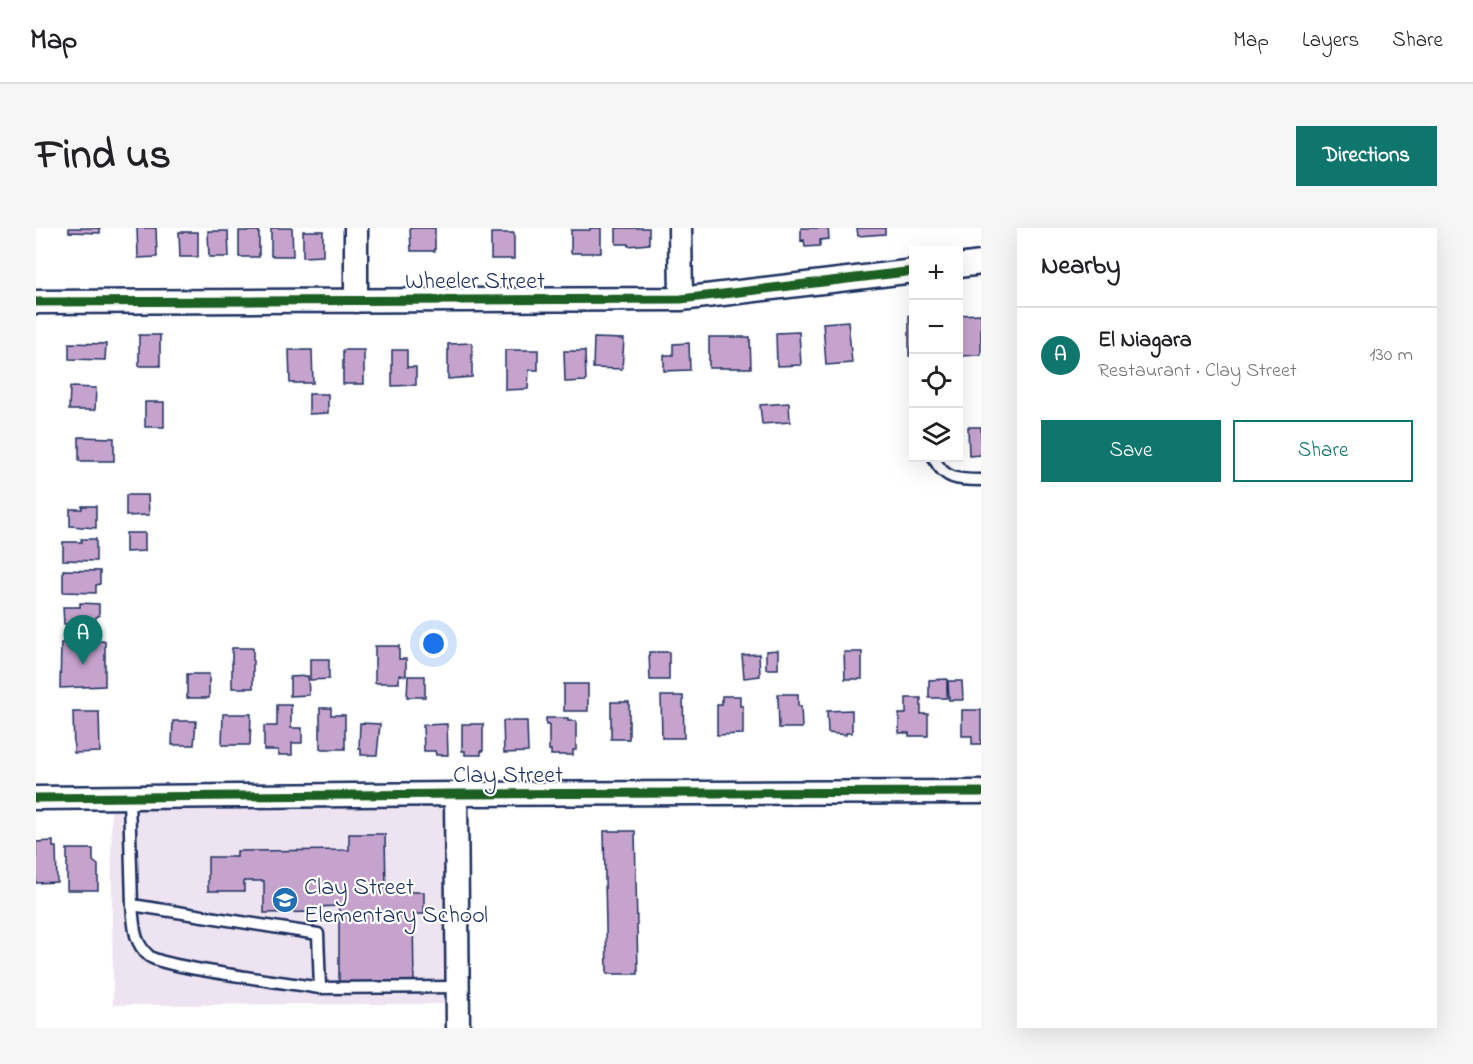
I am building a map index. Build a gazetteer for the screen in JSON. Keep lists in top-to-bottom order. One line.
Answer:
{"streets":{"street":["Wheeler Street","Clay Street"]},"places":{"school or university":["Clay Street Elementary School"]},"page":{"header":"Map","nav":["Map","Layers","Share"],"title":"Find us","buttons":["Directions",["Save","Share"]],"heading":"Nearby","map_buttons":["+","−"],"list":[{"mark":"A","name":"El Niagara","note":"Restaurant · Clay Street","value":"130 m"}],"pins":"A"}}
